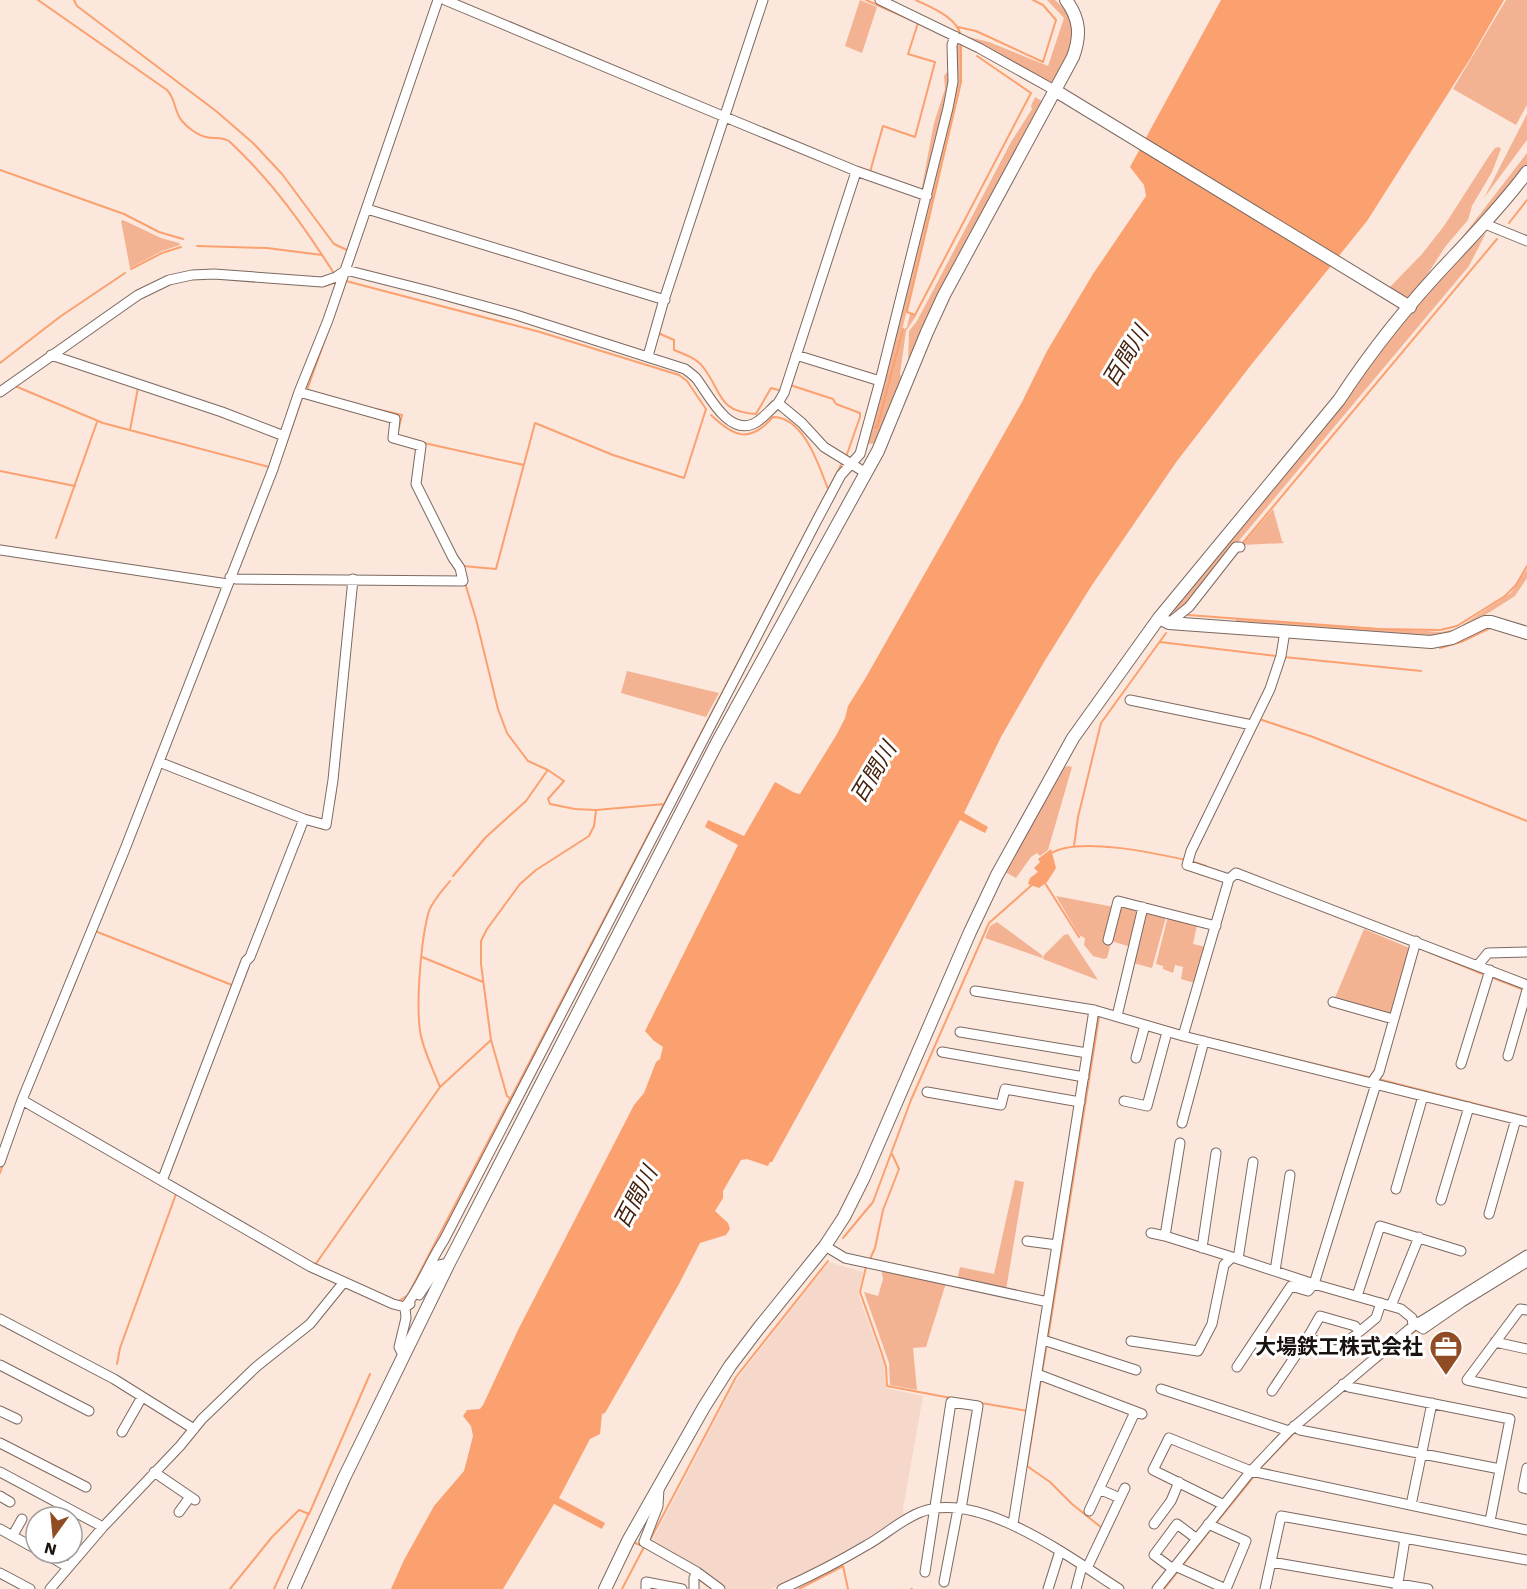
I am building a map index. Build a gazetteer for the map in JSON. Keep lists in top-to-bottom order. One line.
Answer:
{"water":["百間川"],"places":{"office":["大場鉄工株式会社"]},"north":"bottom"}
